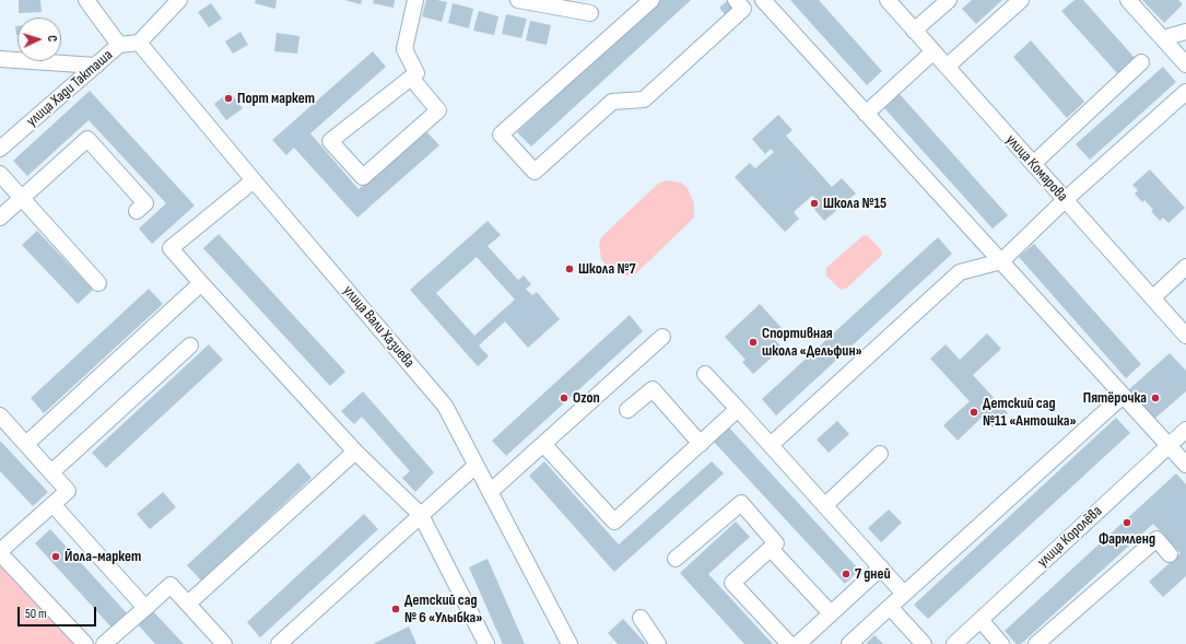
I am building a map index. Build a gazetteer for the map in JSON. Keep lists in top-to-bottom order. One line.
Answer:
{"streets":{"street":["улица Хади Такташа","улица Комарова","улица Вали Хазиева","улица Королёва"]},"crossings":[["улица Хади Такташа","улица Вали Хазиева"]],"places":["Порт маркет","Школа №15","Школа №7","Спортивная школа «Дельфин»","Ozon","Пятёрочка","Детский сад №11 «Антошка»","Фармленд","Йола-маркет","7 дней","Детский сад № 6 «Улыбка»"],"scale_bar":"50 m","north":"right"}
